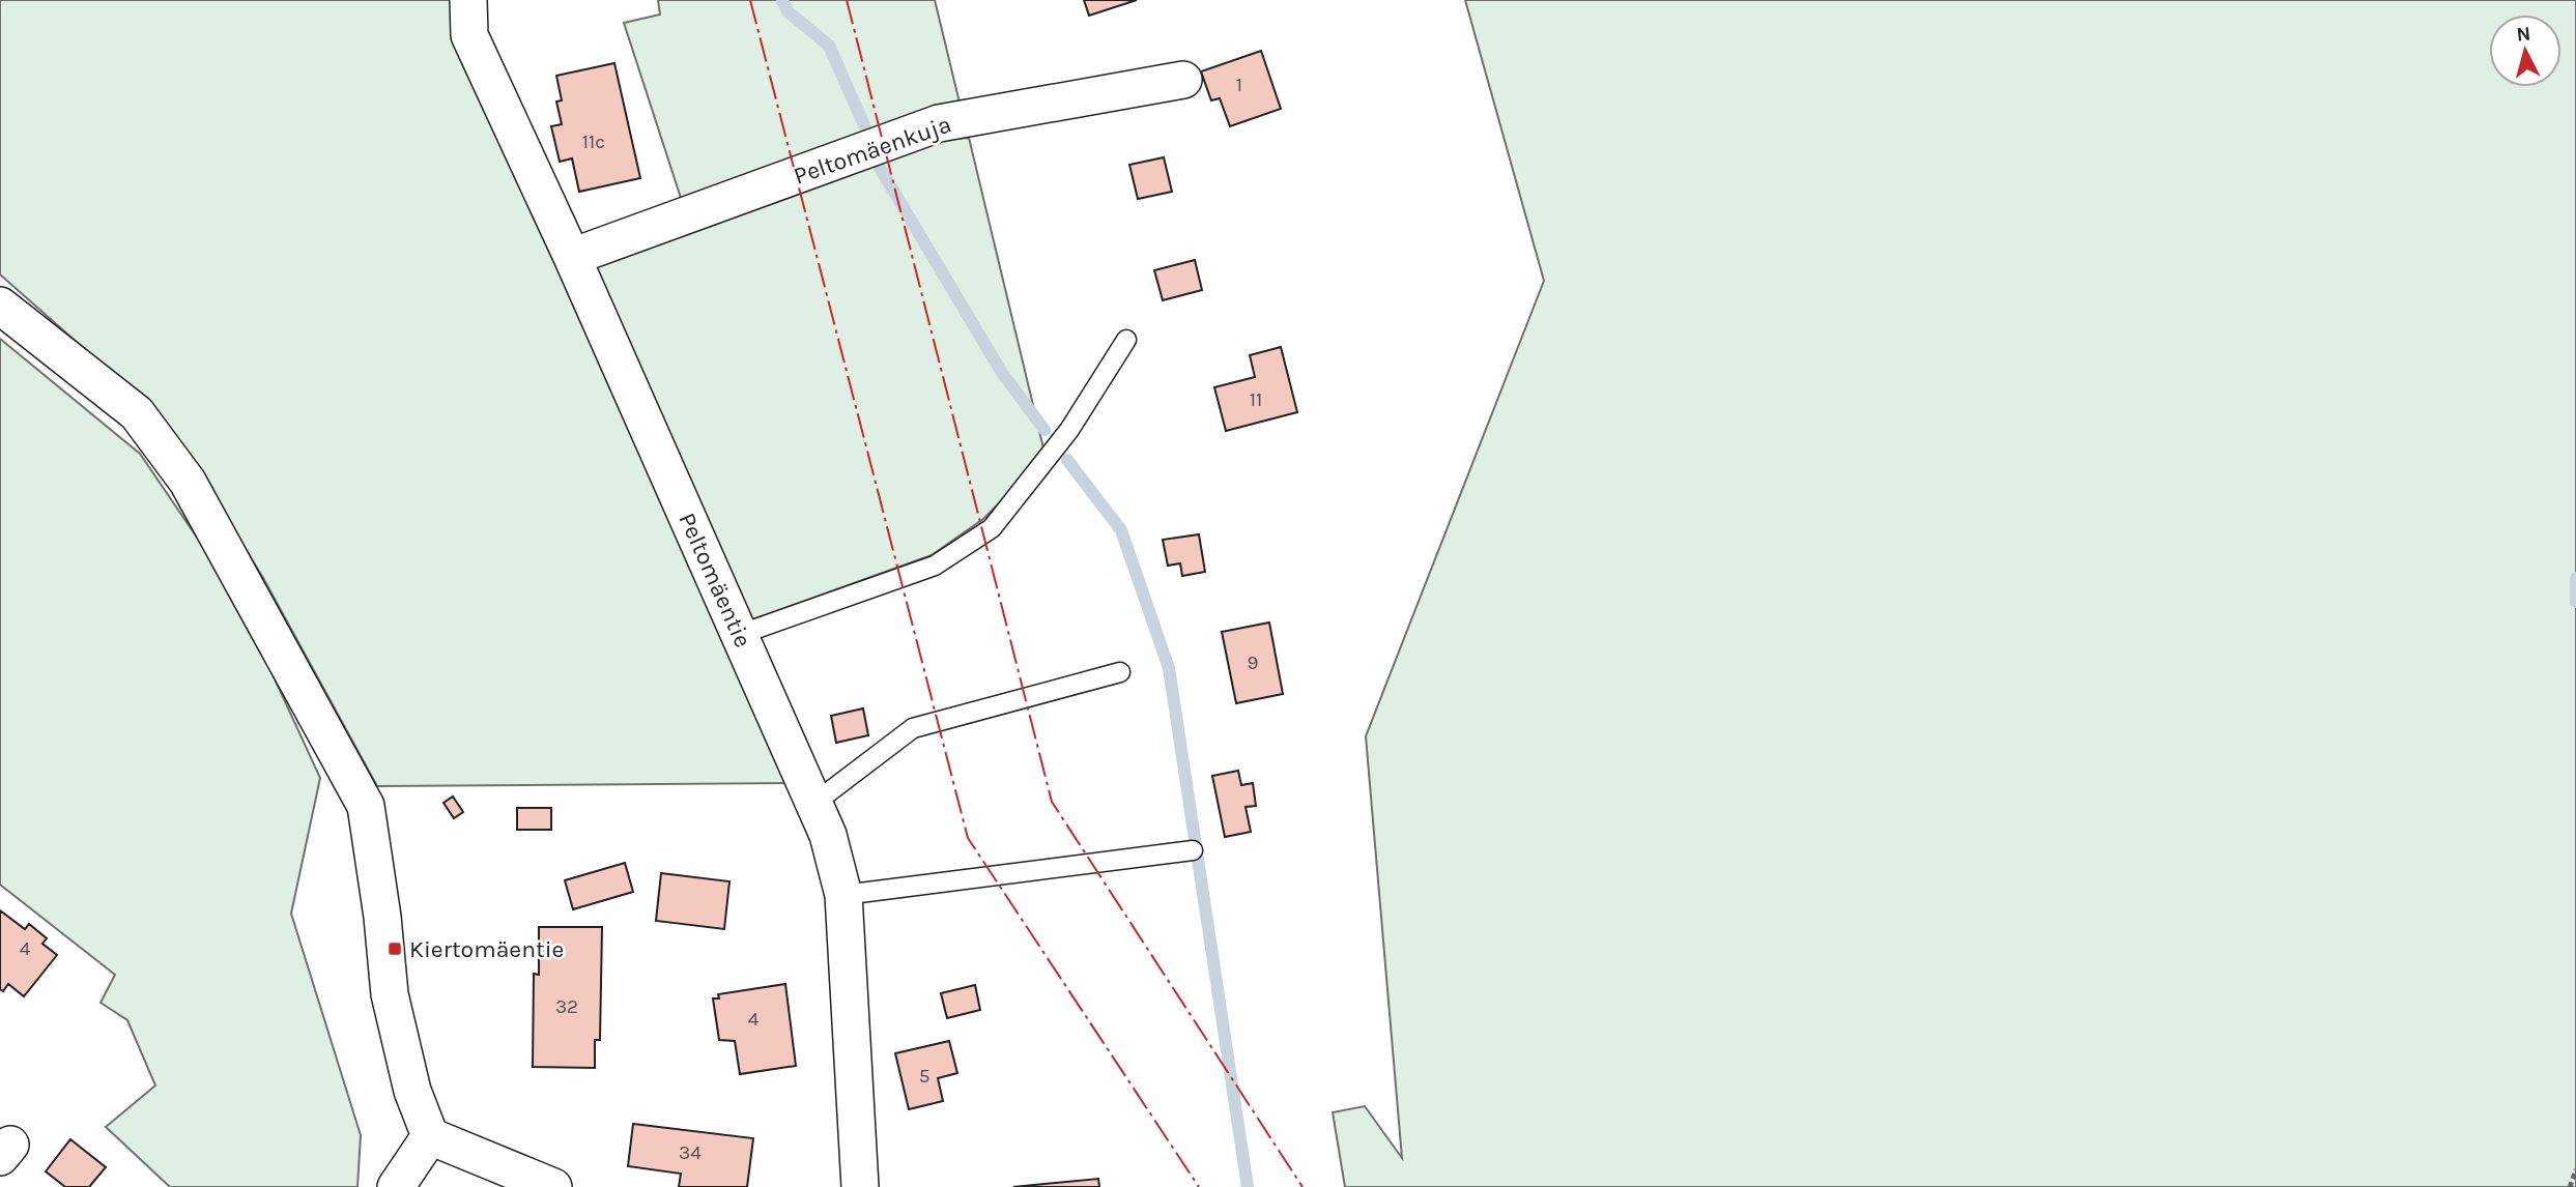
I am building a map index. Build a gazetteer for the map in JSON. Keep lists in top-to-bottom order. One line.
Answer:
{"streets":{"street":["Peltomäenkuja","Peltomäentie"]},"crossings":[["Peltomäenkuja","Peltomäentie"]],"places":{"transit":["Kiertomäentie"]},"house_numbers":["1","11c","11","9","4","32","4","5","34"],"north":"top"}
